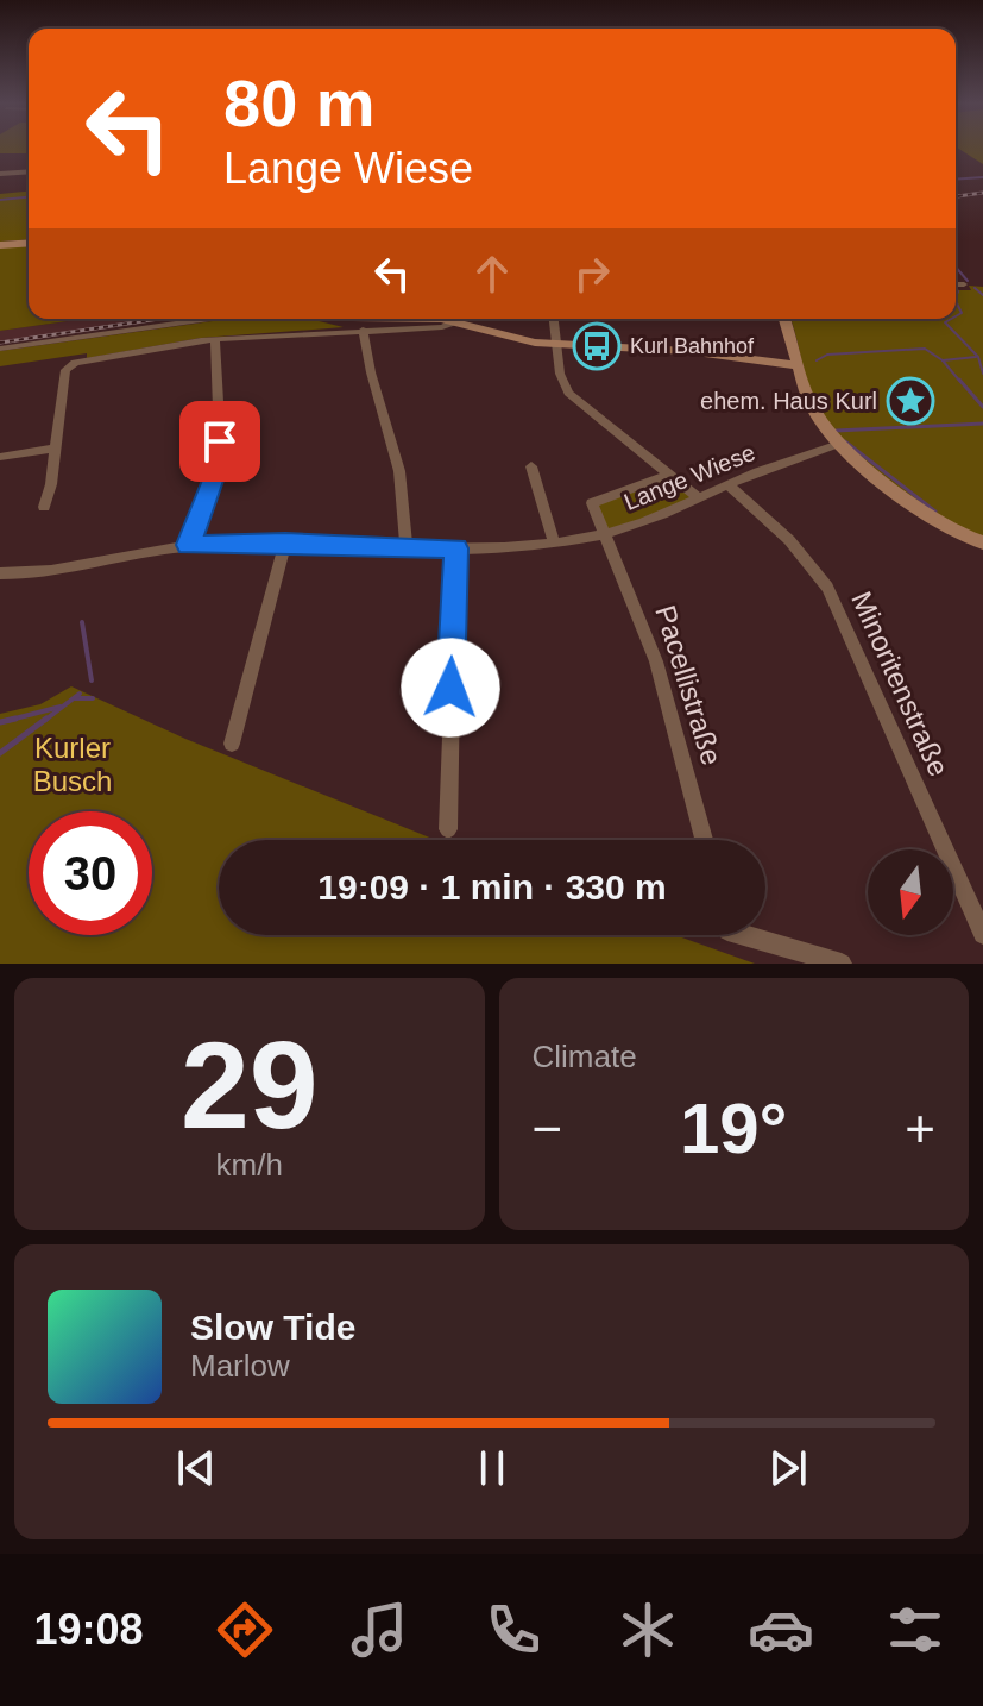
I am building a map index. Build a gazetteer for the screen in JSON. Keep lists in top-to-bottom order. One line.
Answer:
{"streets":{"street":["Lange Wiese","Minoritenstraße","Pacellistraße"]},"crossings":[["Lange Wiese","Minoritenstraße"],["Lange Wiese","Pacellistraße"]],"parks":["Kurler Busch"],"places":{"bus stop":["Kurl Bahnhof"],"place":["ehem. Haus Kurl"]},"north":"bottom","page":{"turn":["80 m","Lange Wiese"],"limit":"30","trip":"19:09 · 1 min · 330 m","tile":[["29","km/h"],"Climate"],"heat":["−","19°","+"],"song":["Slow Tide","Marlow"],"tabs":"19:08"}}
